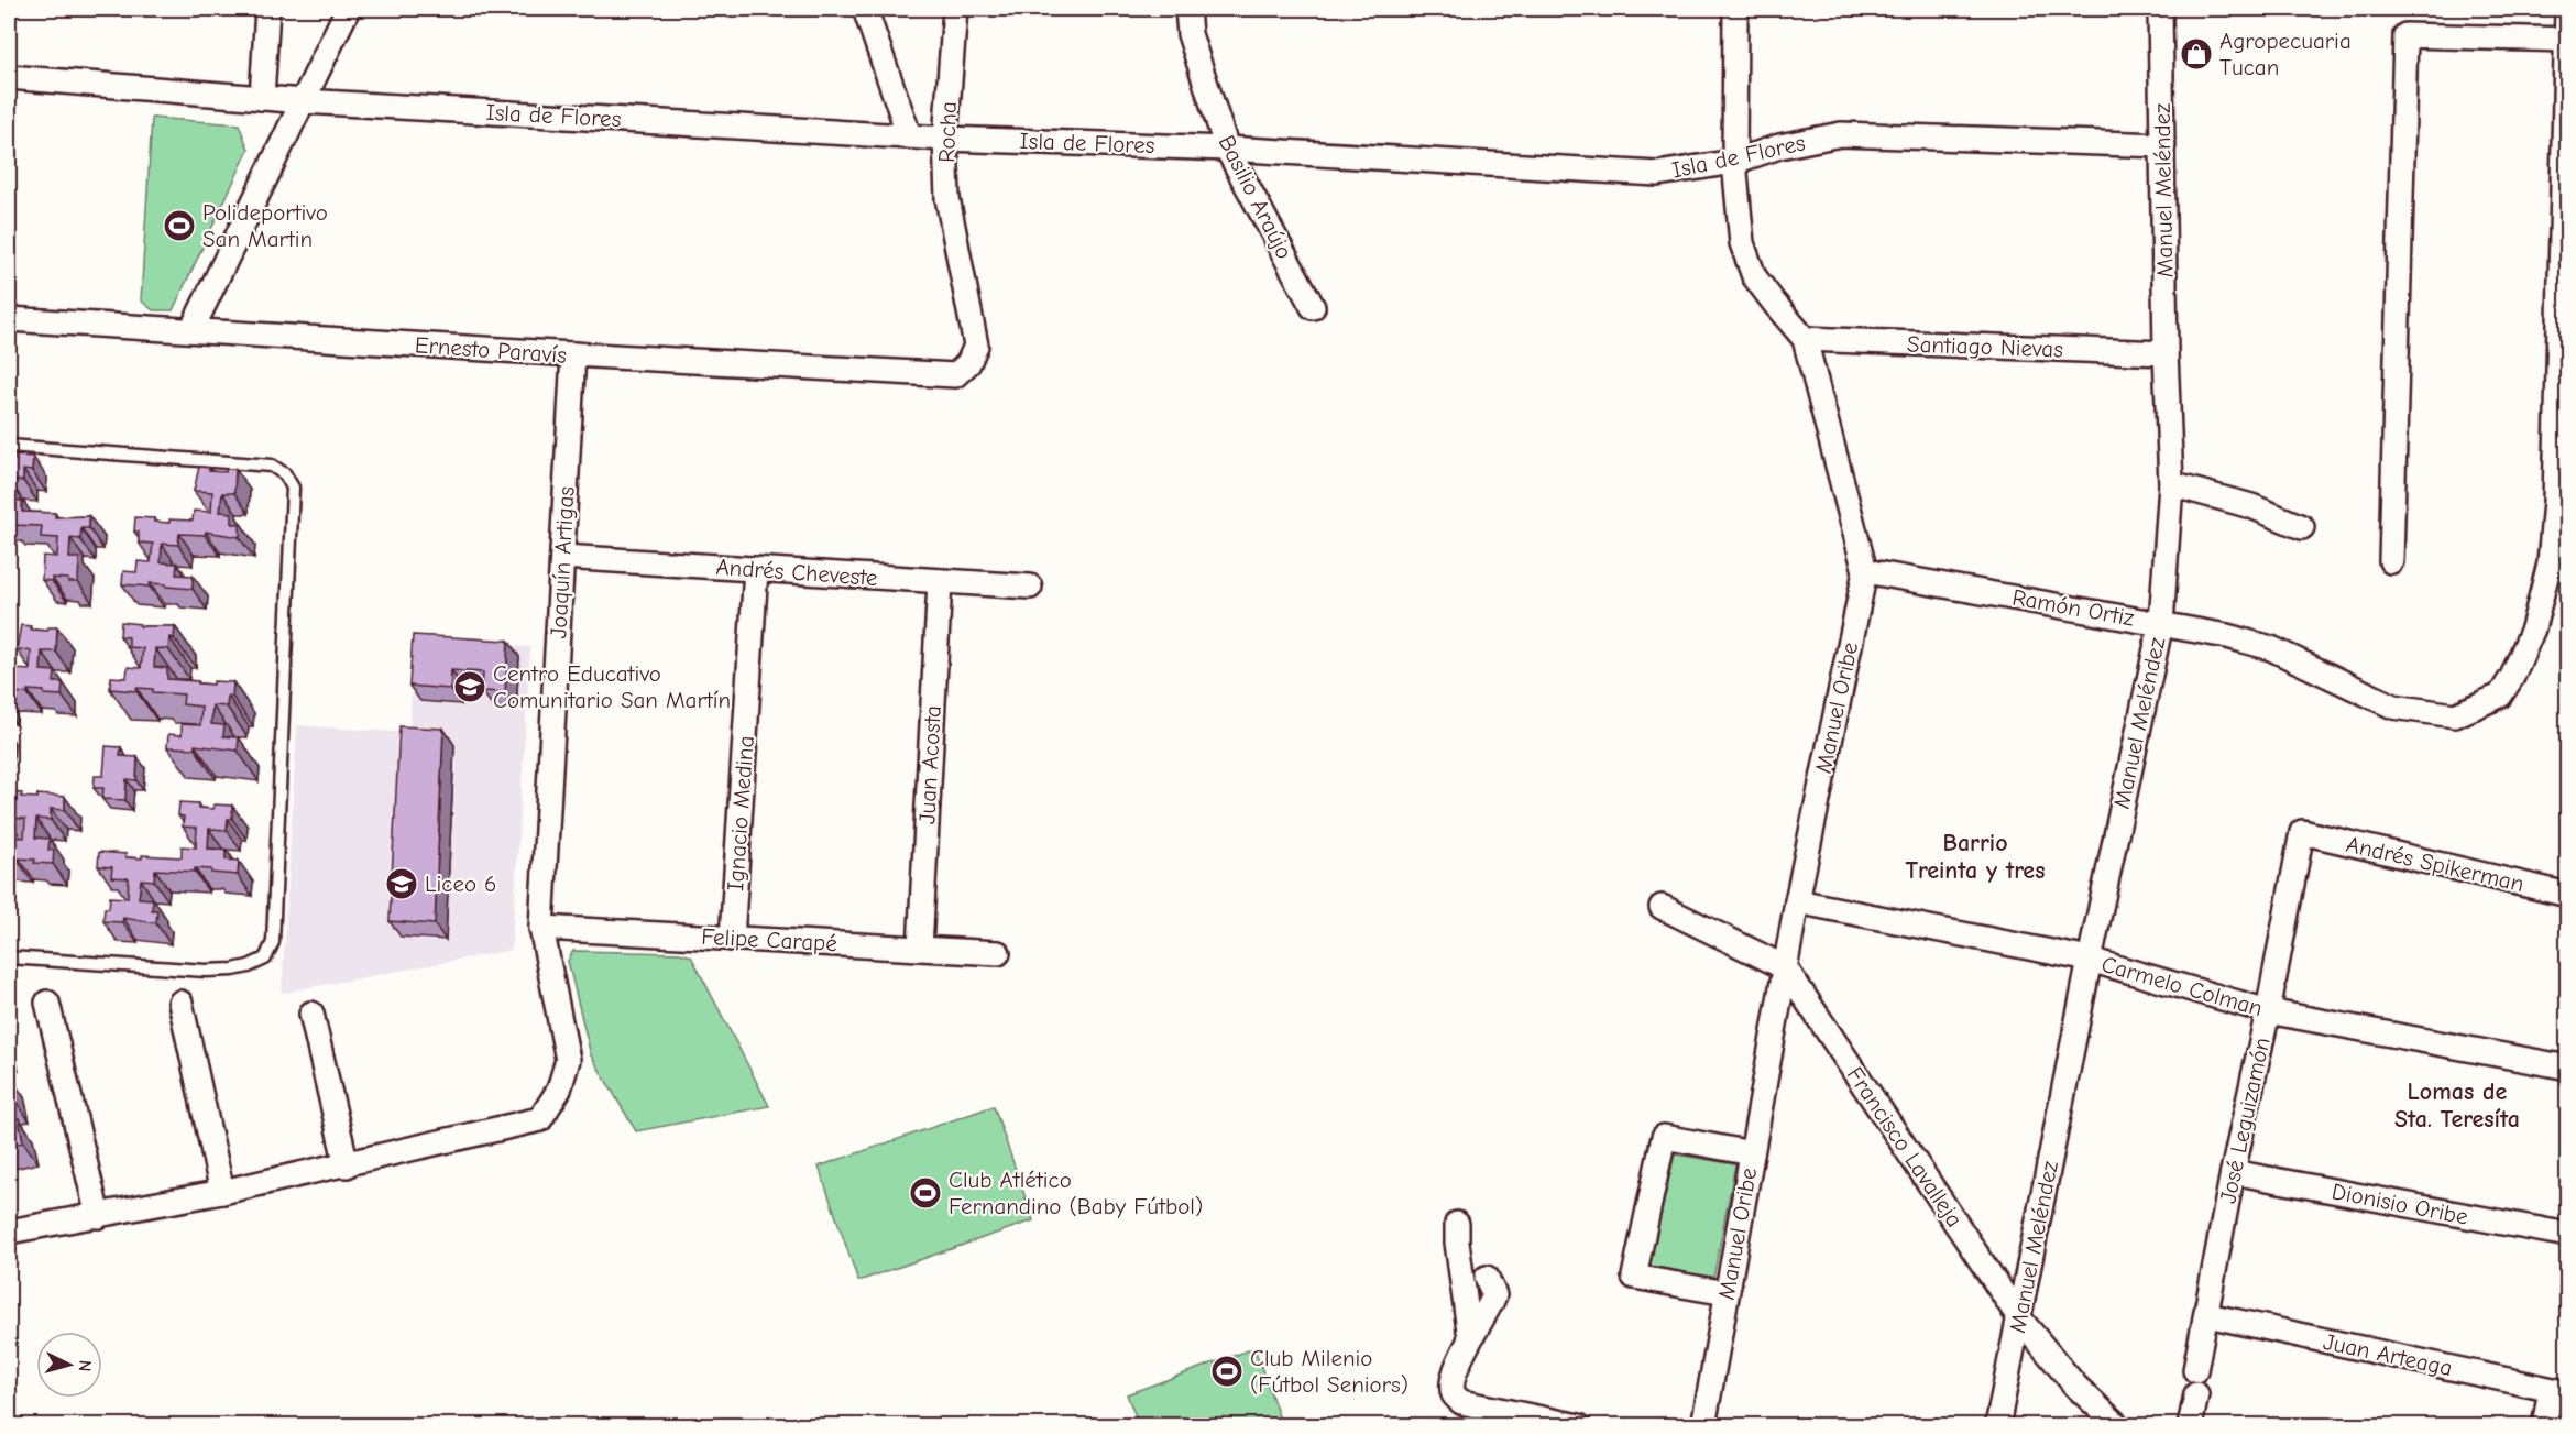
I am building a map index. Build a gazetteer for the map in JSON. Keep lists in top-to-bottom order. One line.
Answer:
{"streets":{"street":["Isla de Flores","Rocha","Manuel Meléndez","Basilio Araújo","Santiago Nievas","Ernesto Paravís","Joaquín Artigas","Andrés Cheveste","Ramón Ortiz","Manuel Oribe","Juan Acosta","Ignacio Medina","Andrés Spikerman","Felipe Carapé","Carmelo Colman","José Leguizamón","Francisco Lavalleja","Dionisio Oribe","Juan Arteaga"]},"crossings":[["Isla de Flores","Rocha"],["Isla de Flores","Manuel Meléndez"],["Isla de Flores","Basilio Araújo"],["Isla de Flores","Manuel Oribe"],["Rocha","Ernesto Paravís"],["Manuel Meléndez","Santiago Nievas"],["Manuel Meléndez","Ramón Ortiz"],["Manuel Meléndez","Carmelo Colman"],["Manuel Meléndez","Francisco Lavalleja"],["Santiago Nievas","Manuel Oribe"],["Ernesto Paravís","Joaquín Artigas"],["Joaquín Artigas","Andrés Cheveste"],["Joaquín Artigas","Felipe Carapé"],["Andrés Cheveste","Juan Acosta"],["Andrés Cheveste","Ignacio Medina"],["Ramón Ortiz","Manuel Oribe"],["Manuel Oribe","Carmelo Colman"],["Manuel Oribe","Francisco Lavalleja"],["Juan Acosta","Felipe Carapé"],["Ignacio Medina","Felipe Carapé"],["Andrés Spikerman","José Leguizamón"],["Carmelo Colman","José Leguizamón"],["José Leguizamón","Dionisio Oribe"],["José Leguizamón","Juan Arteaga"]],"districts":["Barrio Treinta y tres","Lomas de Sta. Teresíta"],"places":{"shop":["Agropecuaria Tucan"],"sports":["Polideportivo San Martin","Club Atlético Fernandino (Baby Fútbol)","Club Milenio (Fútbol Seniors)"],"school or university":["Centro Educativo Comunitario San Martín","Liceo 6"]},"north":"right"}
